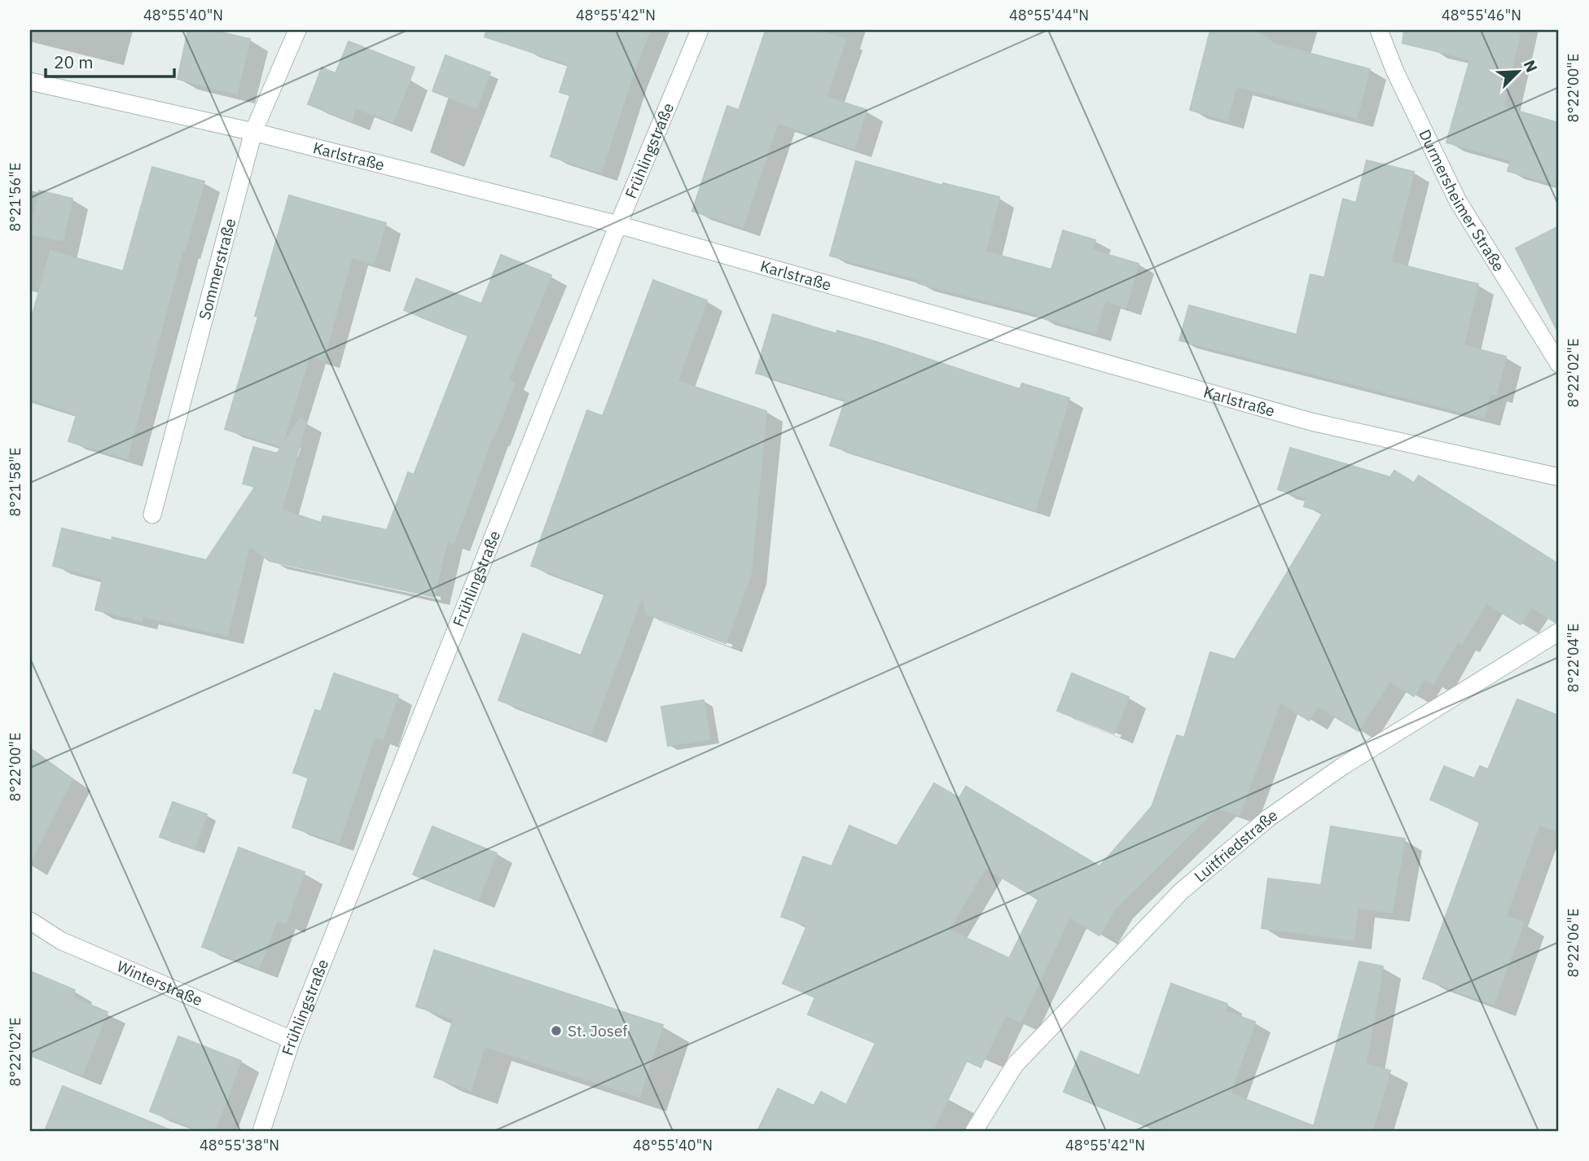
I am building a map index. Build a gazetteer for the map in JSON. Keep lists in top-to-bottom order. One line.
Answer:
{"streets":{"street":["Frühlingstraße","Karlstraße","Durmersheimer Straße","Sommerstraße","Luitfriedstraße","Winterstraße"]},"crossings":[["Frühlingstraße","Karlstraße"],["Frühlingstraße","Winterstraße"],["Karlstraße","Sommerstraße"]],"places":["St. Josef"],"scale_bar":"20 m","north":"top right","coordinates":["48°55'40\"N","48°55'42\"N","48°55'44\"N","48°55'46\"N","8°22'00\"E","8°21'56\"E","8°22'02\"E","8°21'58\"E","8°22'04\"E","8°22'06\"E","48°55'38\"N"]}
